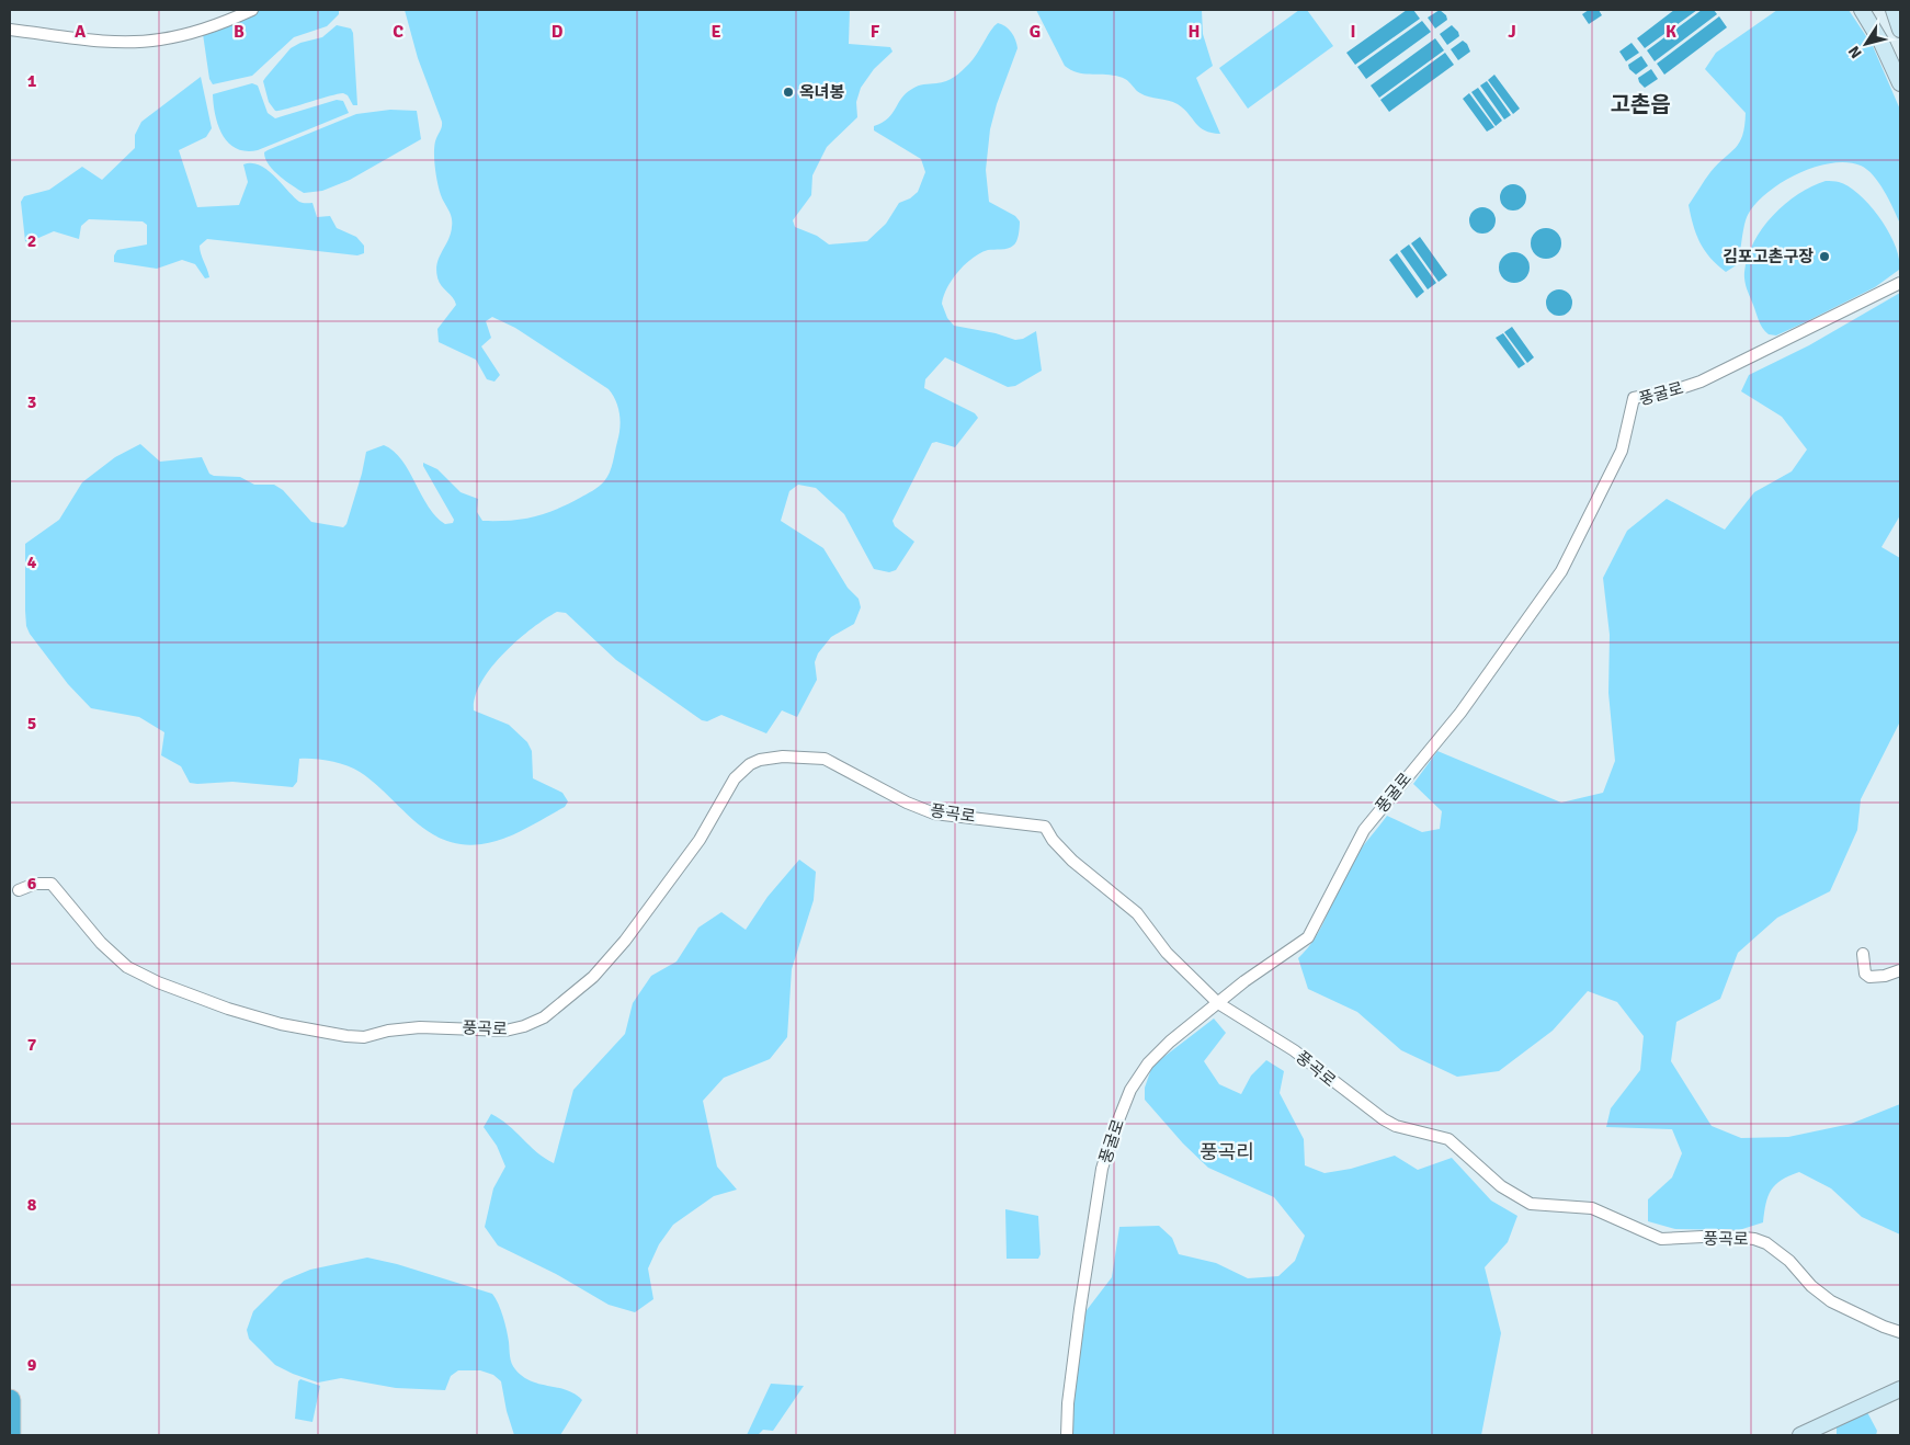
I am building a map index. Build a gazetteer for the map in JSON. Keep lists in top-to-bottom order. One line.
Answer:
{"streets":{"street":["풍굴로","풍곡로"]},"crossings":[["풍굴로","풍곡로"]],"districts":["고촌읍","풍곡리"],"places":["옥녀봉","김포고촌구장"],"north":"bottom left","grid":{"columns":["A","B","C","D","E","F","G","H","I","J","K"],"rows":["1","2","3","4","5","6","7","8","9"]}}
